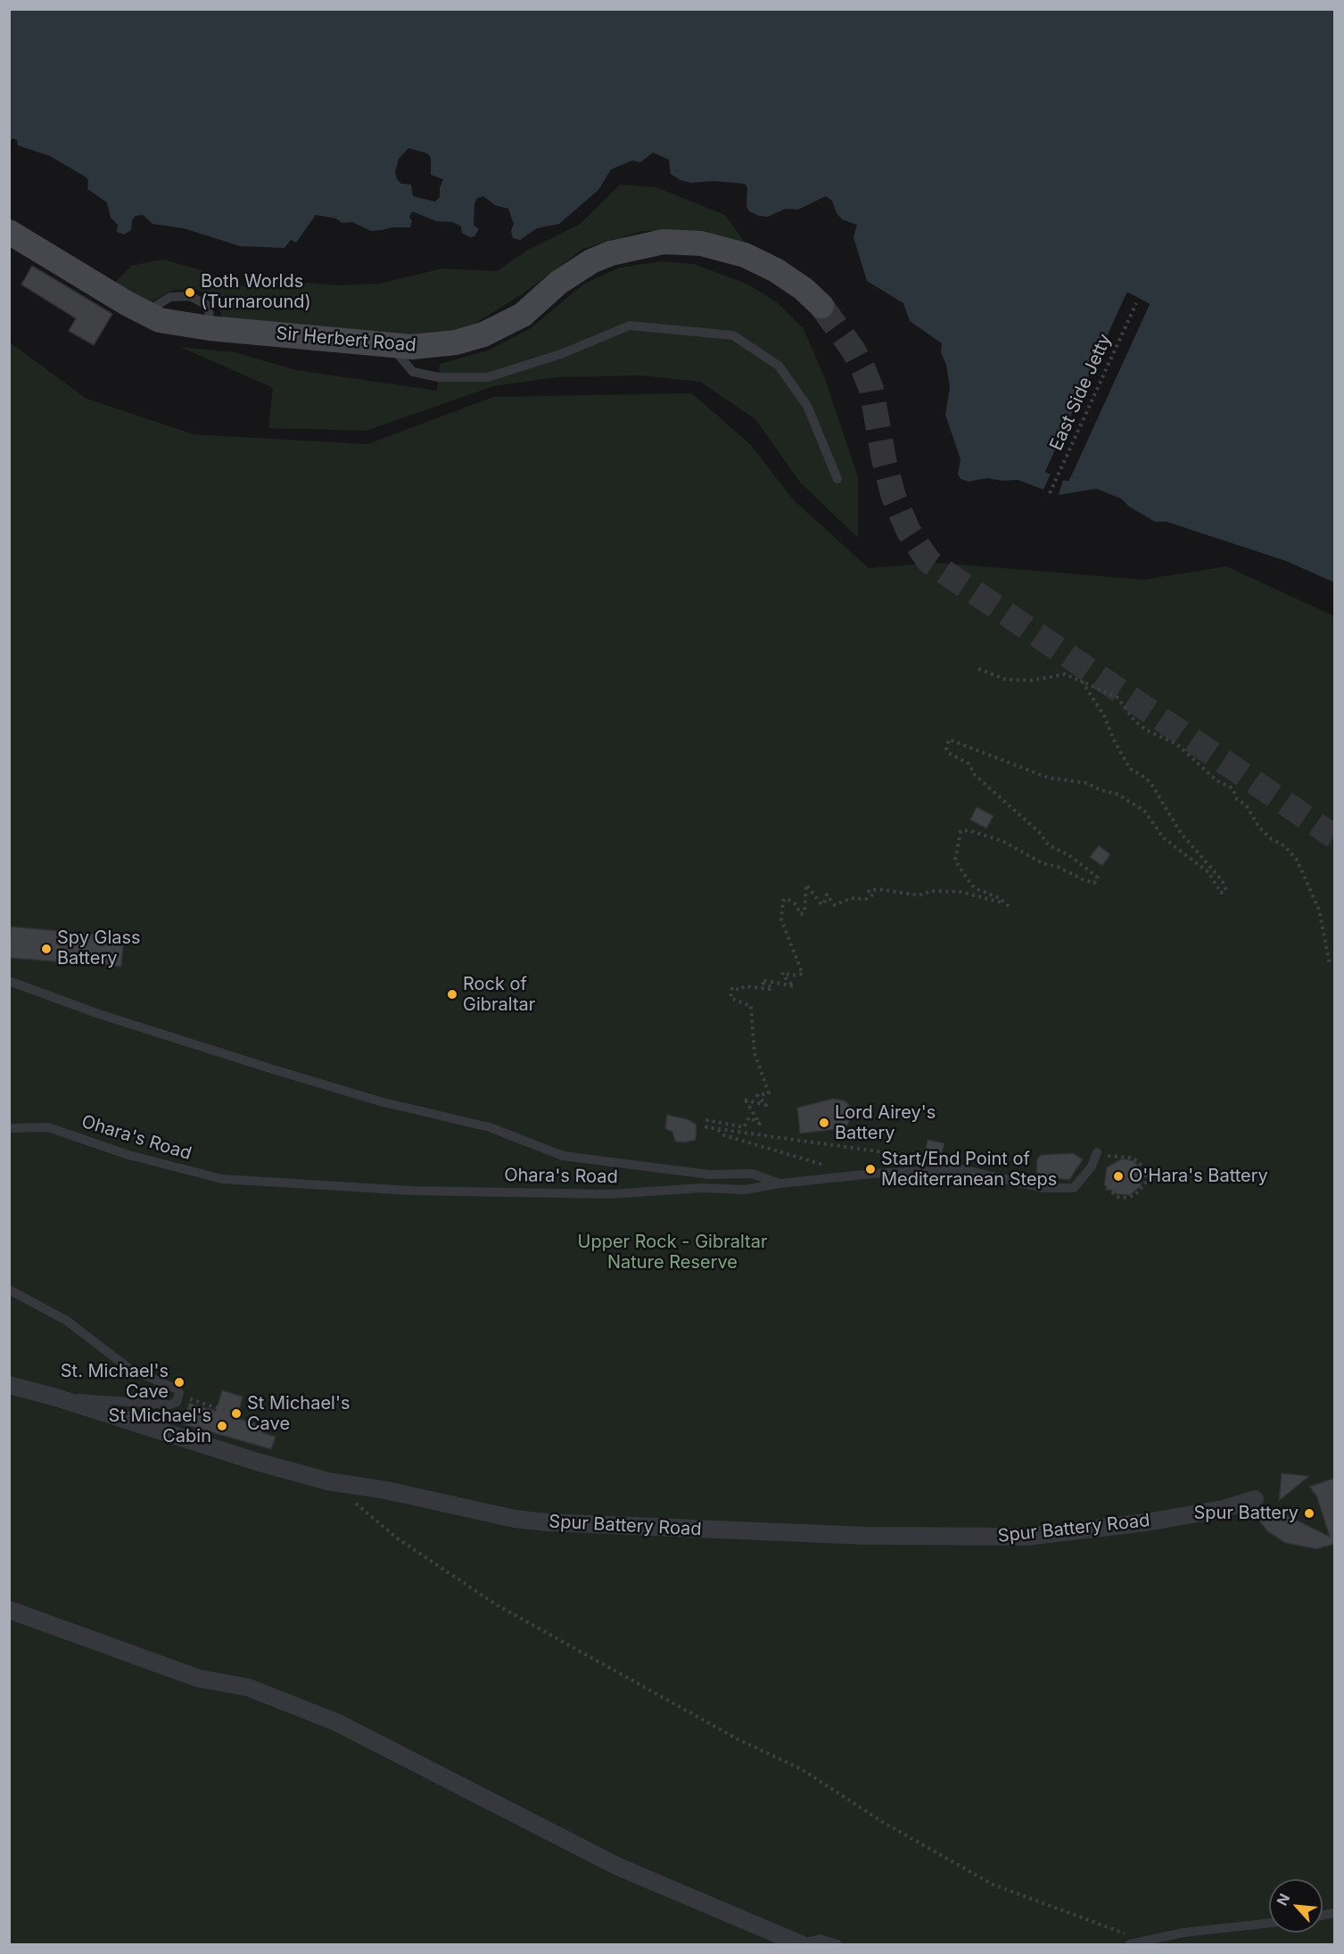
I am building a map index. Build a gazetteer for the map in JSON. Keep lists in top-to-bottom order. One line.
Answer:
{"streets":{"main road":["Sir Herbert Road"],"street":["Spur Battery Road"],"lane":["Ohara's Road"],"path":["East Side Jetty"]},"parks":["Upper Rock - Gibraltar Nature Reserve"],"places":["Both Worlds (Turnaround)","Spy Glass Battery","Rock of Gibraltar","Lord Airey's Battery","Start/End Point of Mediterranean Steps","O'Hara's Battery","St. Michael's Cave","St Michael's Cave","St Michael's Cabin","Spur Battery"],"north":"top left"}
